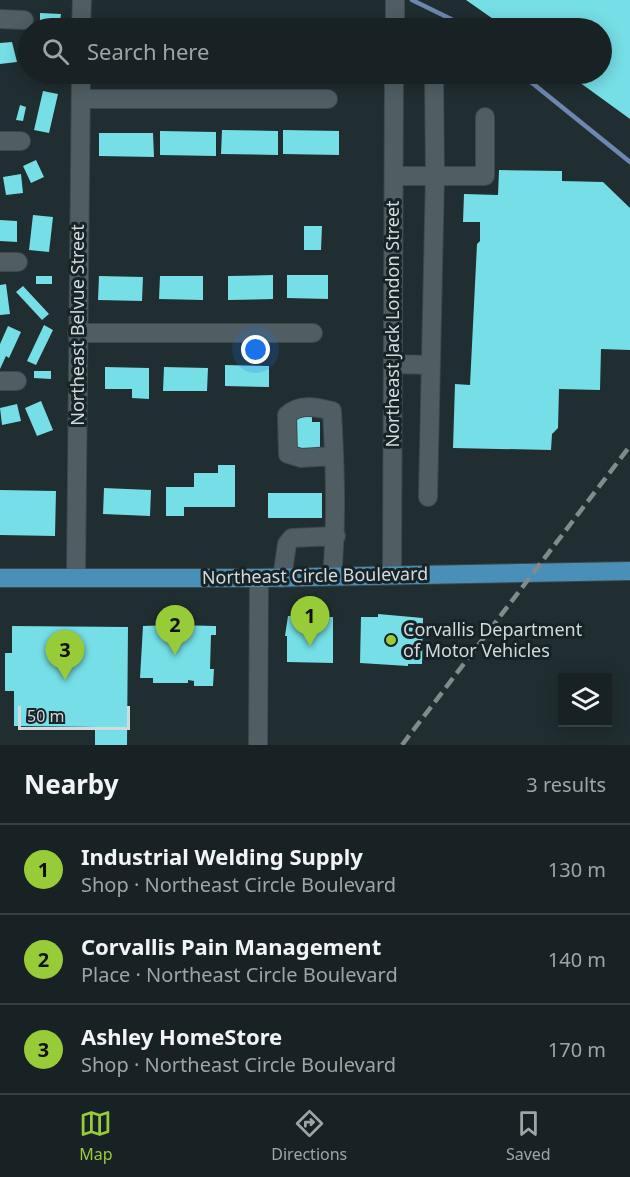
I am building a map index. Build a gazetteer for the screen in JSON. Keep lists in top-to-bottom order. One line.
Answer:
{"streets":{"main road":["Northeast Circle Boulevard"],"street":["Northeast Jack London Street","Northeast Belvue Street"]},"crossings":[["Northeast Jack London Street","Northeast Circle Boulevard"],["Northeast Belvue Street","Northeast Circle Boulevard"]],"places":["Corvallis Department of Motor Vehicles"],"scale_bar":"50 m","page":{"search":"Search here","pins":["1","2","3"],"scale":"50 m","heading":["Nearby","3 results"],"list":[{"mark":"1","name":"Industrial Welding Supply","note":"Shop · Northeast Circle Boulevard","value":"130 m"},{"mark":"2","name":"Corvallis Pain Management","note":"Place · Northeast Circle Boulevard","value":"140 m"},{"mark":"3","name":"Ashley HomeStore","note":"Shop · Northeast Circle Boulevard","value":"170 m"}],"nav":["Map","Directions","Saved"]}}
